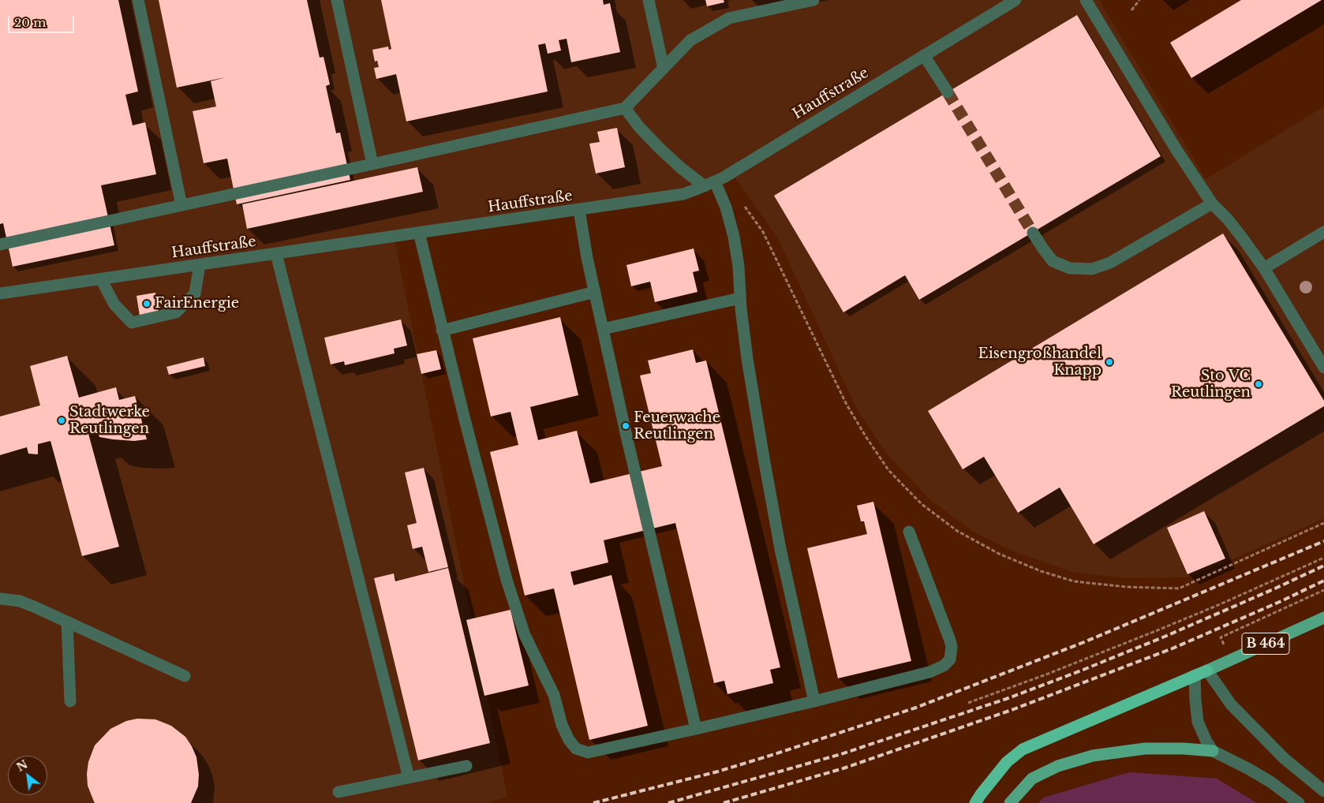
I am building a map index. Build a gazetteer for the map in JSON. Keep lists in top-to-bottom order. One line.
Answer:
{"streets":{"highway":["B 464"],"street":["Hauffstraße"]},"places":["FairEnergie","Eisengroßhandel Knapp","Sto VC Reutlingen","Stadtwerke Reutlingen","Feuerwache Reutlingen"],"scale_bar":"20 m","north":"top left"}
